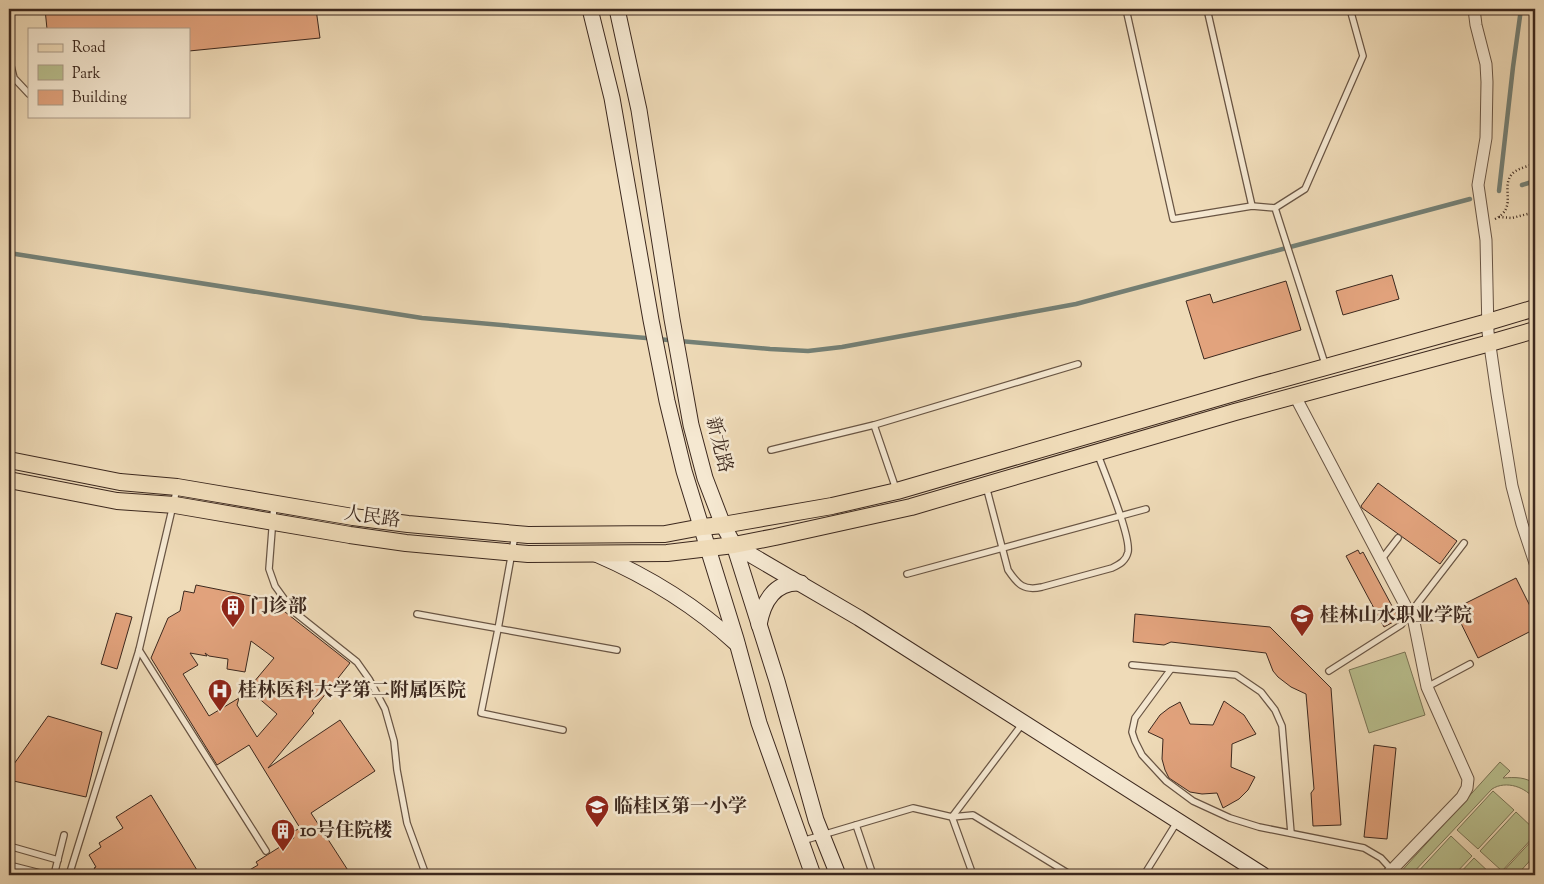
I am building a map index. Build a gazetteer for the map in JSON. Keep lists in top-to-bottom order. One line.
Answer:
{"streets":{"main road":["新龙路","人民路"]},"crossings":[["新龙路","人民路"]],"places":{"building":["门诊部","10号住院楼"],"school or university":["桂林山水职业学院","临桂区第一小学"],"hospital":["桂林医科大学第二附属医院"]},"legend":["Road","Park","Building"]}
